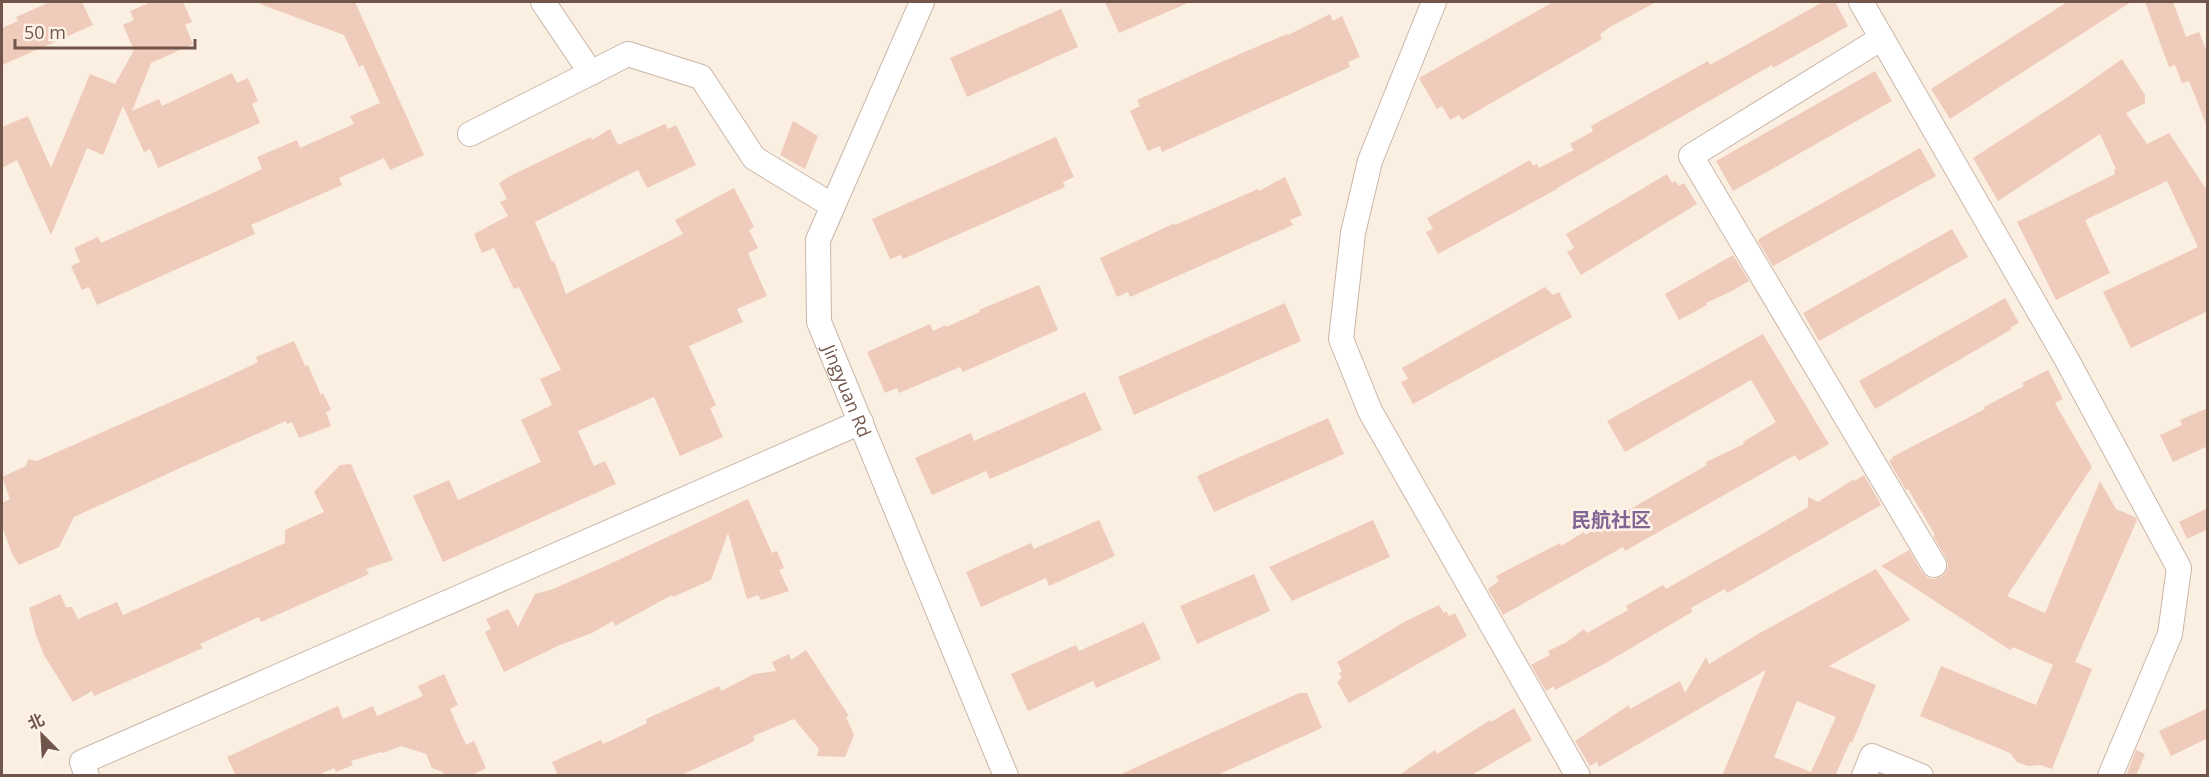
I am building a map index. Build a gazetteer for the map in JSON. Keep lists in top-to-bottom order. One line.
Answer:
{"streets":{"street":["Jingyuan Rd"]},"districts":["民航社区"],"scale_bar":"50 m","north":"top left"}
